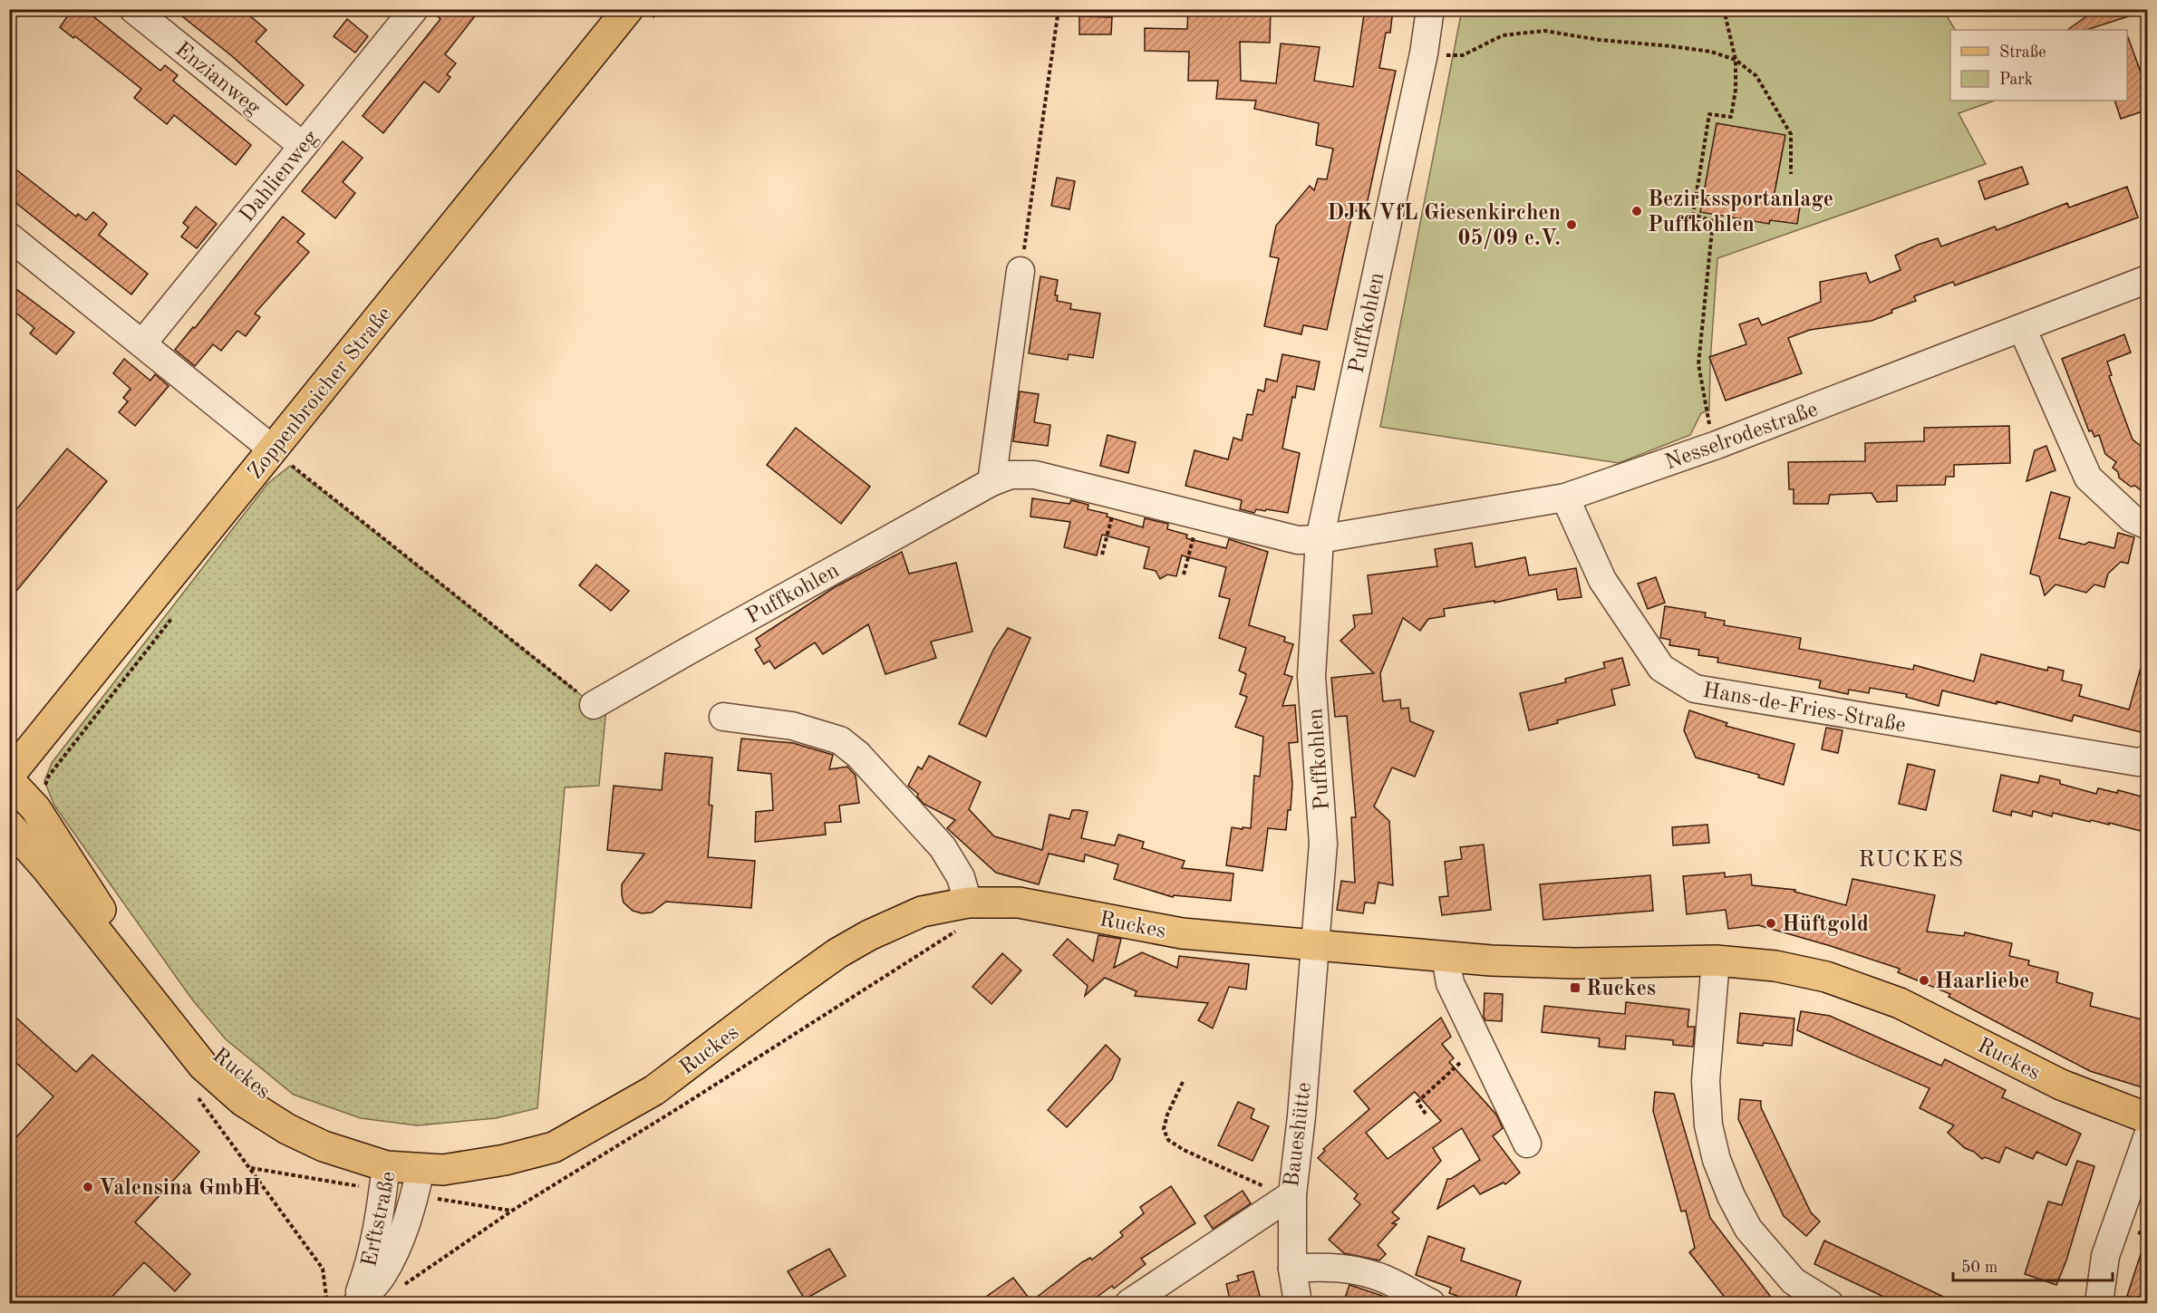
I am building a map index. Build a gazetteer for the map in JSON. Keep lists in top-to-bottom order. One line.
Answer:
{"streets":{"main road":["Zoppenbroicher Straße","Ruckes"],"street":["Enzianweg","Dahlienweg","Puffkohlen","Nesselrodestraße","Hans-de-Fries-Straße","Baueshütte","Erftstraße"]},"crossings":[["Enzianweg","Dahlienweg"],["Puffkohlen","Nesselrodestraße"],["Puffkohlen","Ruckes"],["Puffkohlen","Baueshütte"],["Zoppenbroicher Straße","Ruckes"],["Nesselrodestraße","Hans-de-Fries-Straße"],["Ruckes","Baueshütte"],["Ruckes","Erftstraße"]],"districts":["RUCKES"],"places":{"other":["Bezirkssportanlage Puffkohlen","DJK VfL Giesenkirchen 05/09 e.V.","Hüftgold","Haarliebe","Valensina GmbH"],"transit":["Ruckes"]},"legend":["Straße","Park"],"scale_bar":"50 m"}
